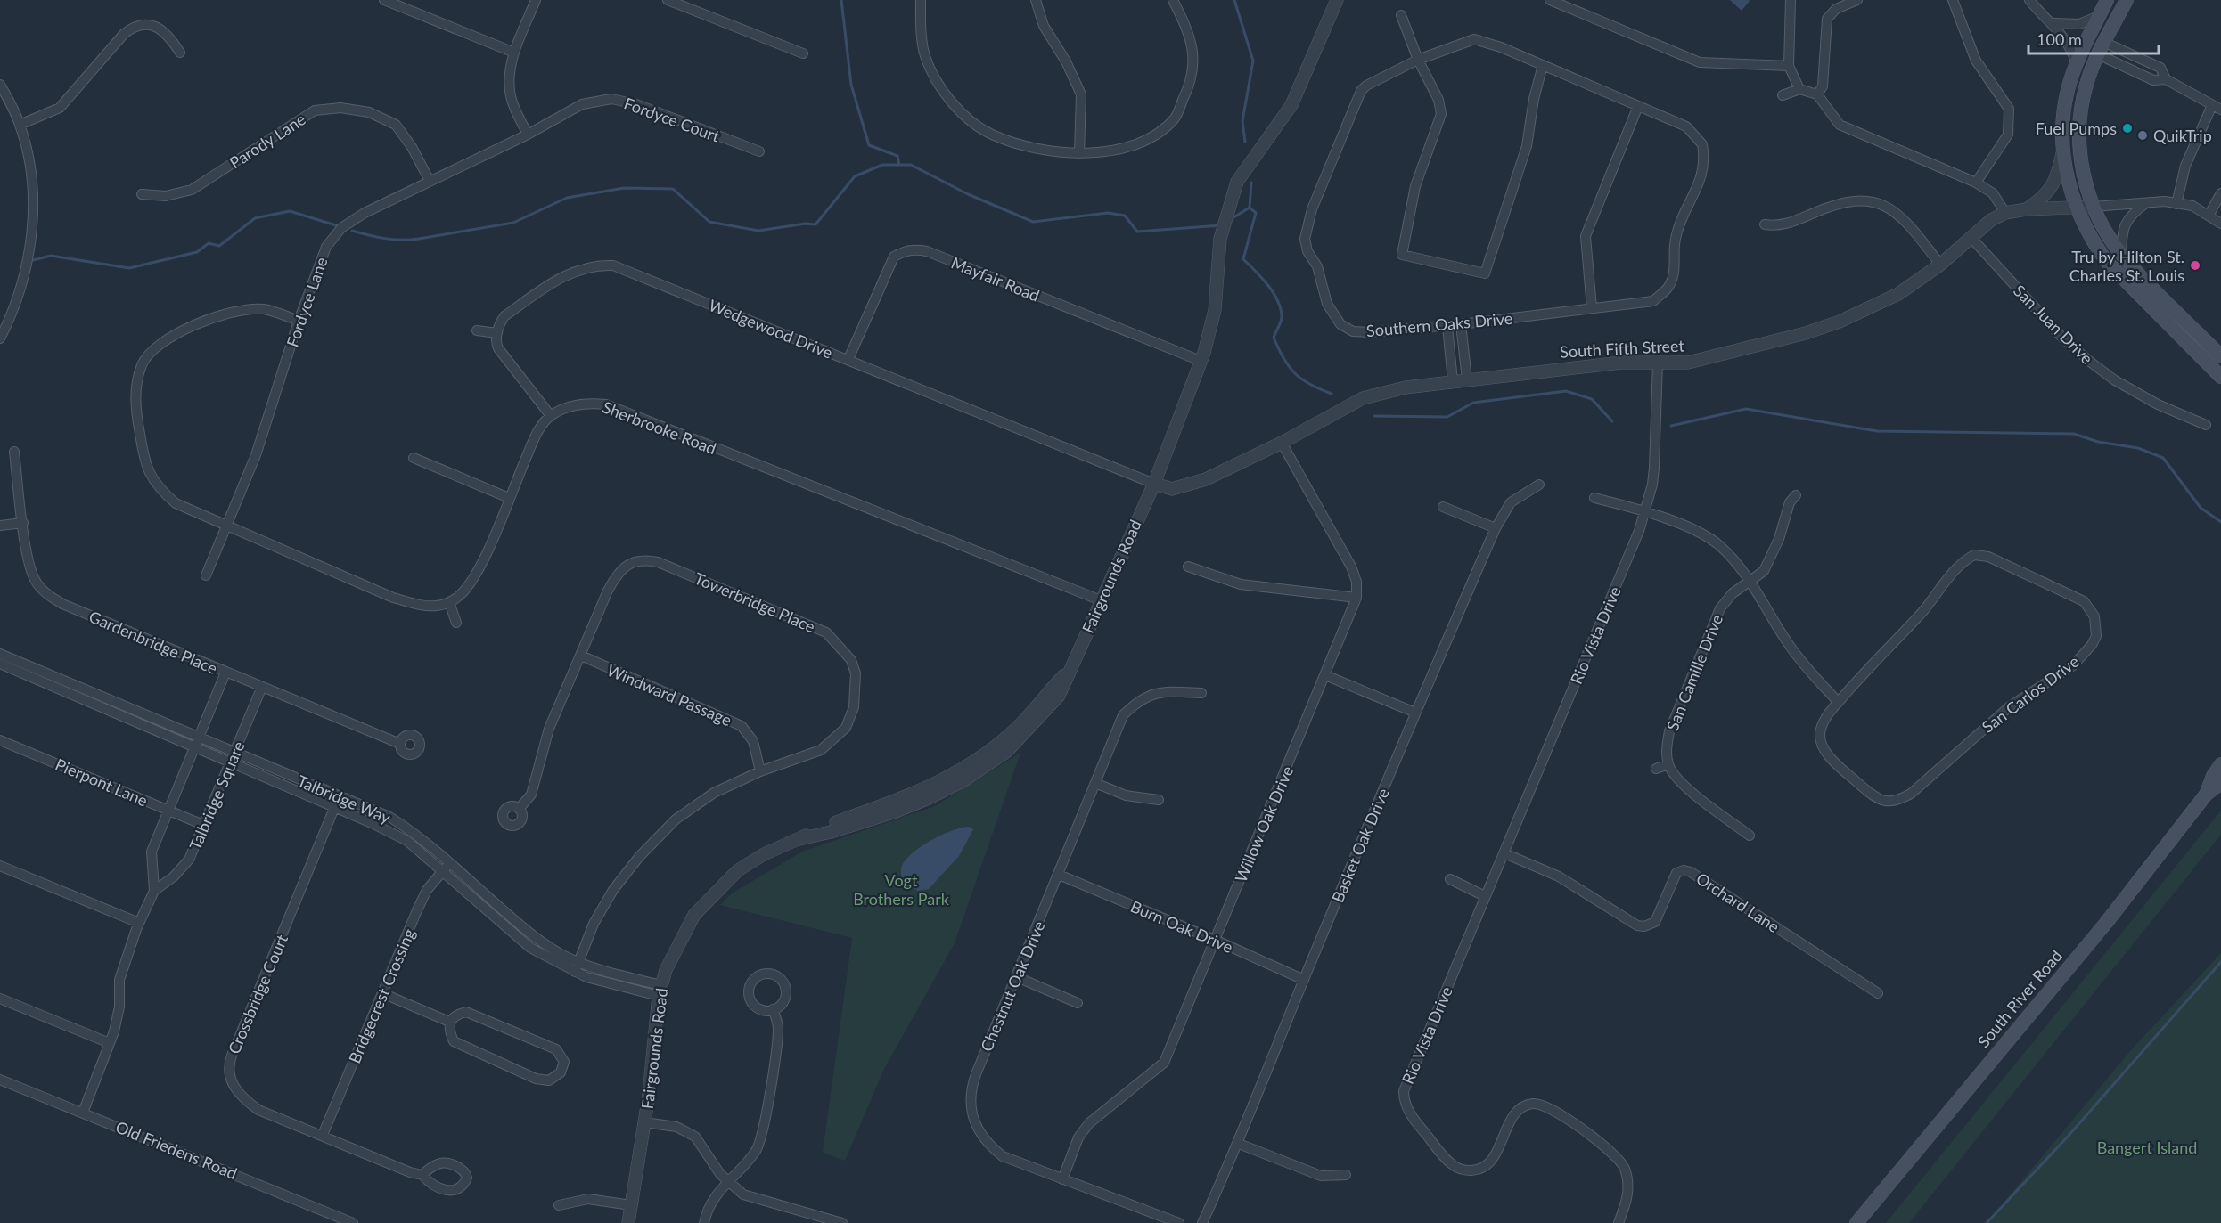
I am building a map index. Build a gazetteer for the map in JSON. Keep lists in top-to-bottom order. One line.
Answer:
{"streets":{"main road":["South River Road"],"street":["Fordyce Court","Parody Lane","Mayfair Road","Fordyce Lane","Southern Oaks Drive","San Juan Drive","Wedgewood Drive","South Fifth Street","Sherbrooke Road","Fairgrounds Road","Towerbridge Place","Rio Vista Drive","Gardenbridge Place","San Camille Drive","San Carlos Drive","Windward Passage","Pierpont Lane","Talbridge Square","Talbridge Way","Willow Oak Drive","Basket Oak Drive","Orchard Lane","Burn Oak Drive","Chestnut Oak Drive","Crossbridge Court","Bridgecrest Crossing","Old Friedens Road"]},"crossings":[["Fordyce Court","Fordyce Lane"],["Parody Lane","Fordyce Lane"],["Mayfair Road","Wedgewood Drive"],["Mayfair Road","Fairgrounds Road"],["San Juan Drive","South Fifth Street"],["Wedgewood Drive","South Fifth Street"],["Wedgewood Drive","Fairgrounds Road"],["South Fifth Street","Fairgrounds Road"],["South Fifth Street","Rio Vista Drive"],["South Fifth Street","Willow Oak Drive"],["Sherbrooke Road","Fairgrounds Road"],["Fairgrounds Road","Talbridge Way"],["Towerbridge Place","Windward Passage"],["Towerbridge Place","Talbridge Way"],["Rio Vista Drive","Orchard Lane"],["Gardenbridge Place","Talbridge Square"],["Pierpont Lane","Talbridge Square"],["Talbridge Square","Talbridge Way"],["Talbridge Square","Old Friedens Road"],["Talbridge Way","Crossbridge Court"],["Talbridge Way","Bridgecrest Crossing"],["Willow Oak Drive","Burn Oak Drive"],["Willow Oak Drive","Chestnut Oak Drive"],["Basket Oak Drive","Burn Oak Drive"],["Burn Oak Drive","Chestnut Oak Drive"],["Crossbridge Court","Bridgecrest Crossing"]],"parks":["Vogt Brothers Park","Bangert Island"],"places":["Fuel Pumps","QuikTrip","Tru by Hilton St. Charles St. Louis"],"scale_bar":"100 m"}
